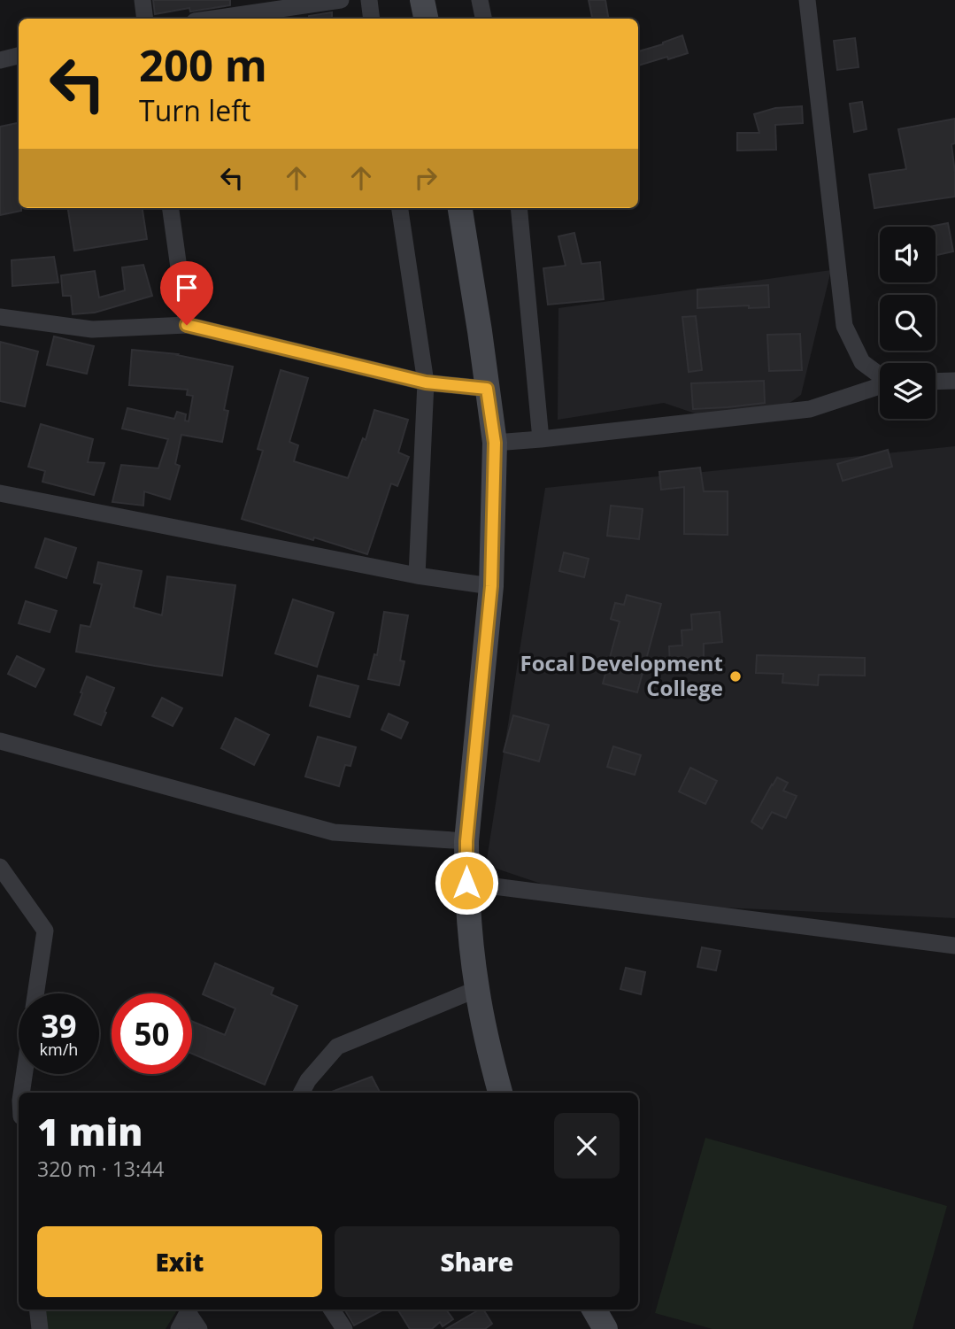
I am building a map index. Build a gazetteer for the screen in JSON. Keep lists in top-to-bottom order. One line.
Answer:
{"places":["Focal Development College"],"page":{"turn":["200 m","Turn left"],"speed":"39 km/h","limit":"50","heading":["1 min","320 m · 13:44"],"buttons":["Exit","Share"]}}
